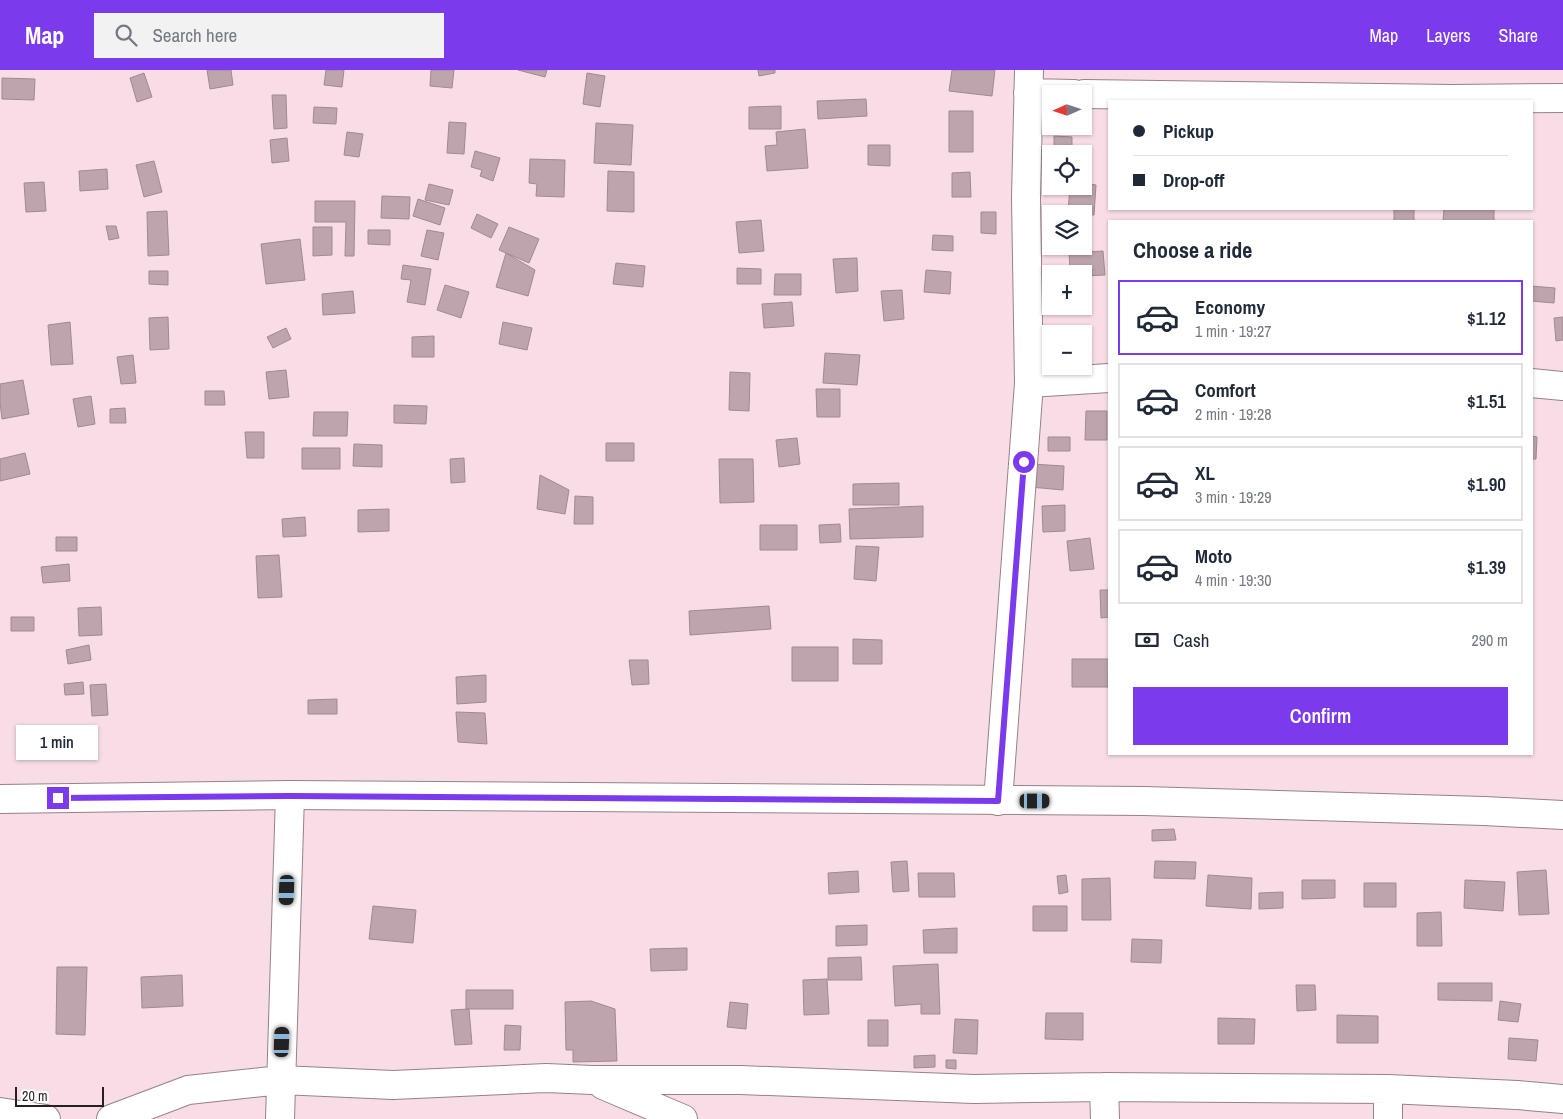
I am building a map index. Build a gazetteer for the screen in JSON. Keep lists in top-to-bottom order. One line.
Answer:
{"scale_bar":"20 m","north":"left","page":{"header":"Map","search":"Search here","nav":["Map","Layers","Share"],"map_buttons":["+","−"],"banner":["Pickup","Drop-off"],"heading":"Choose a ride","list":[{"name":"Economy","note":"1 min · 19:27","value":"$1.12"},{"name":"Comfort","note":"2 min · 19:28","value":"$1.51"},{"name":"XL","note":"3 min · 19:29","value":"$1.90"},{"name":"Moto","note":"4 min · 19:30","value":"$1.39"}],"pay":["Cash","290 m"],"buttons":"Confirm","bubble":"1 min","scale":"20 m"}}
